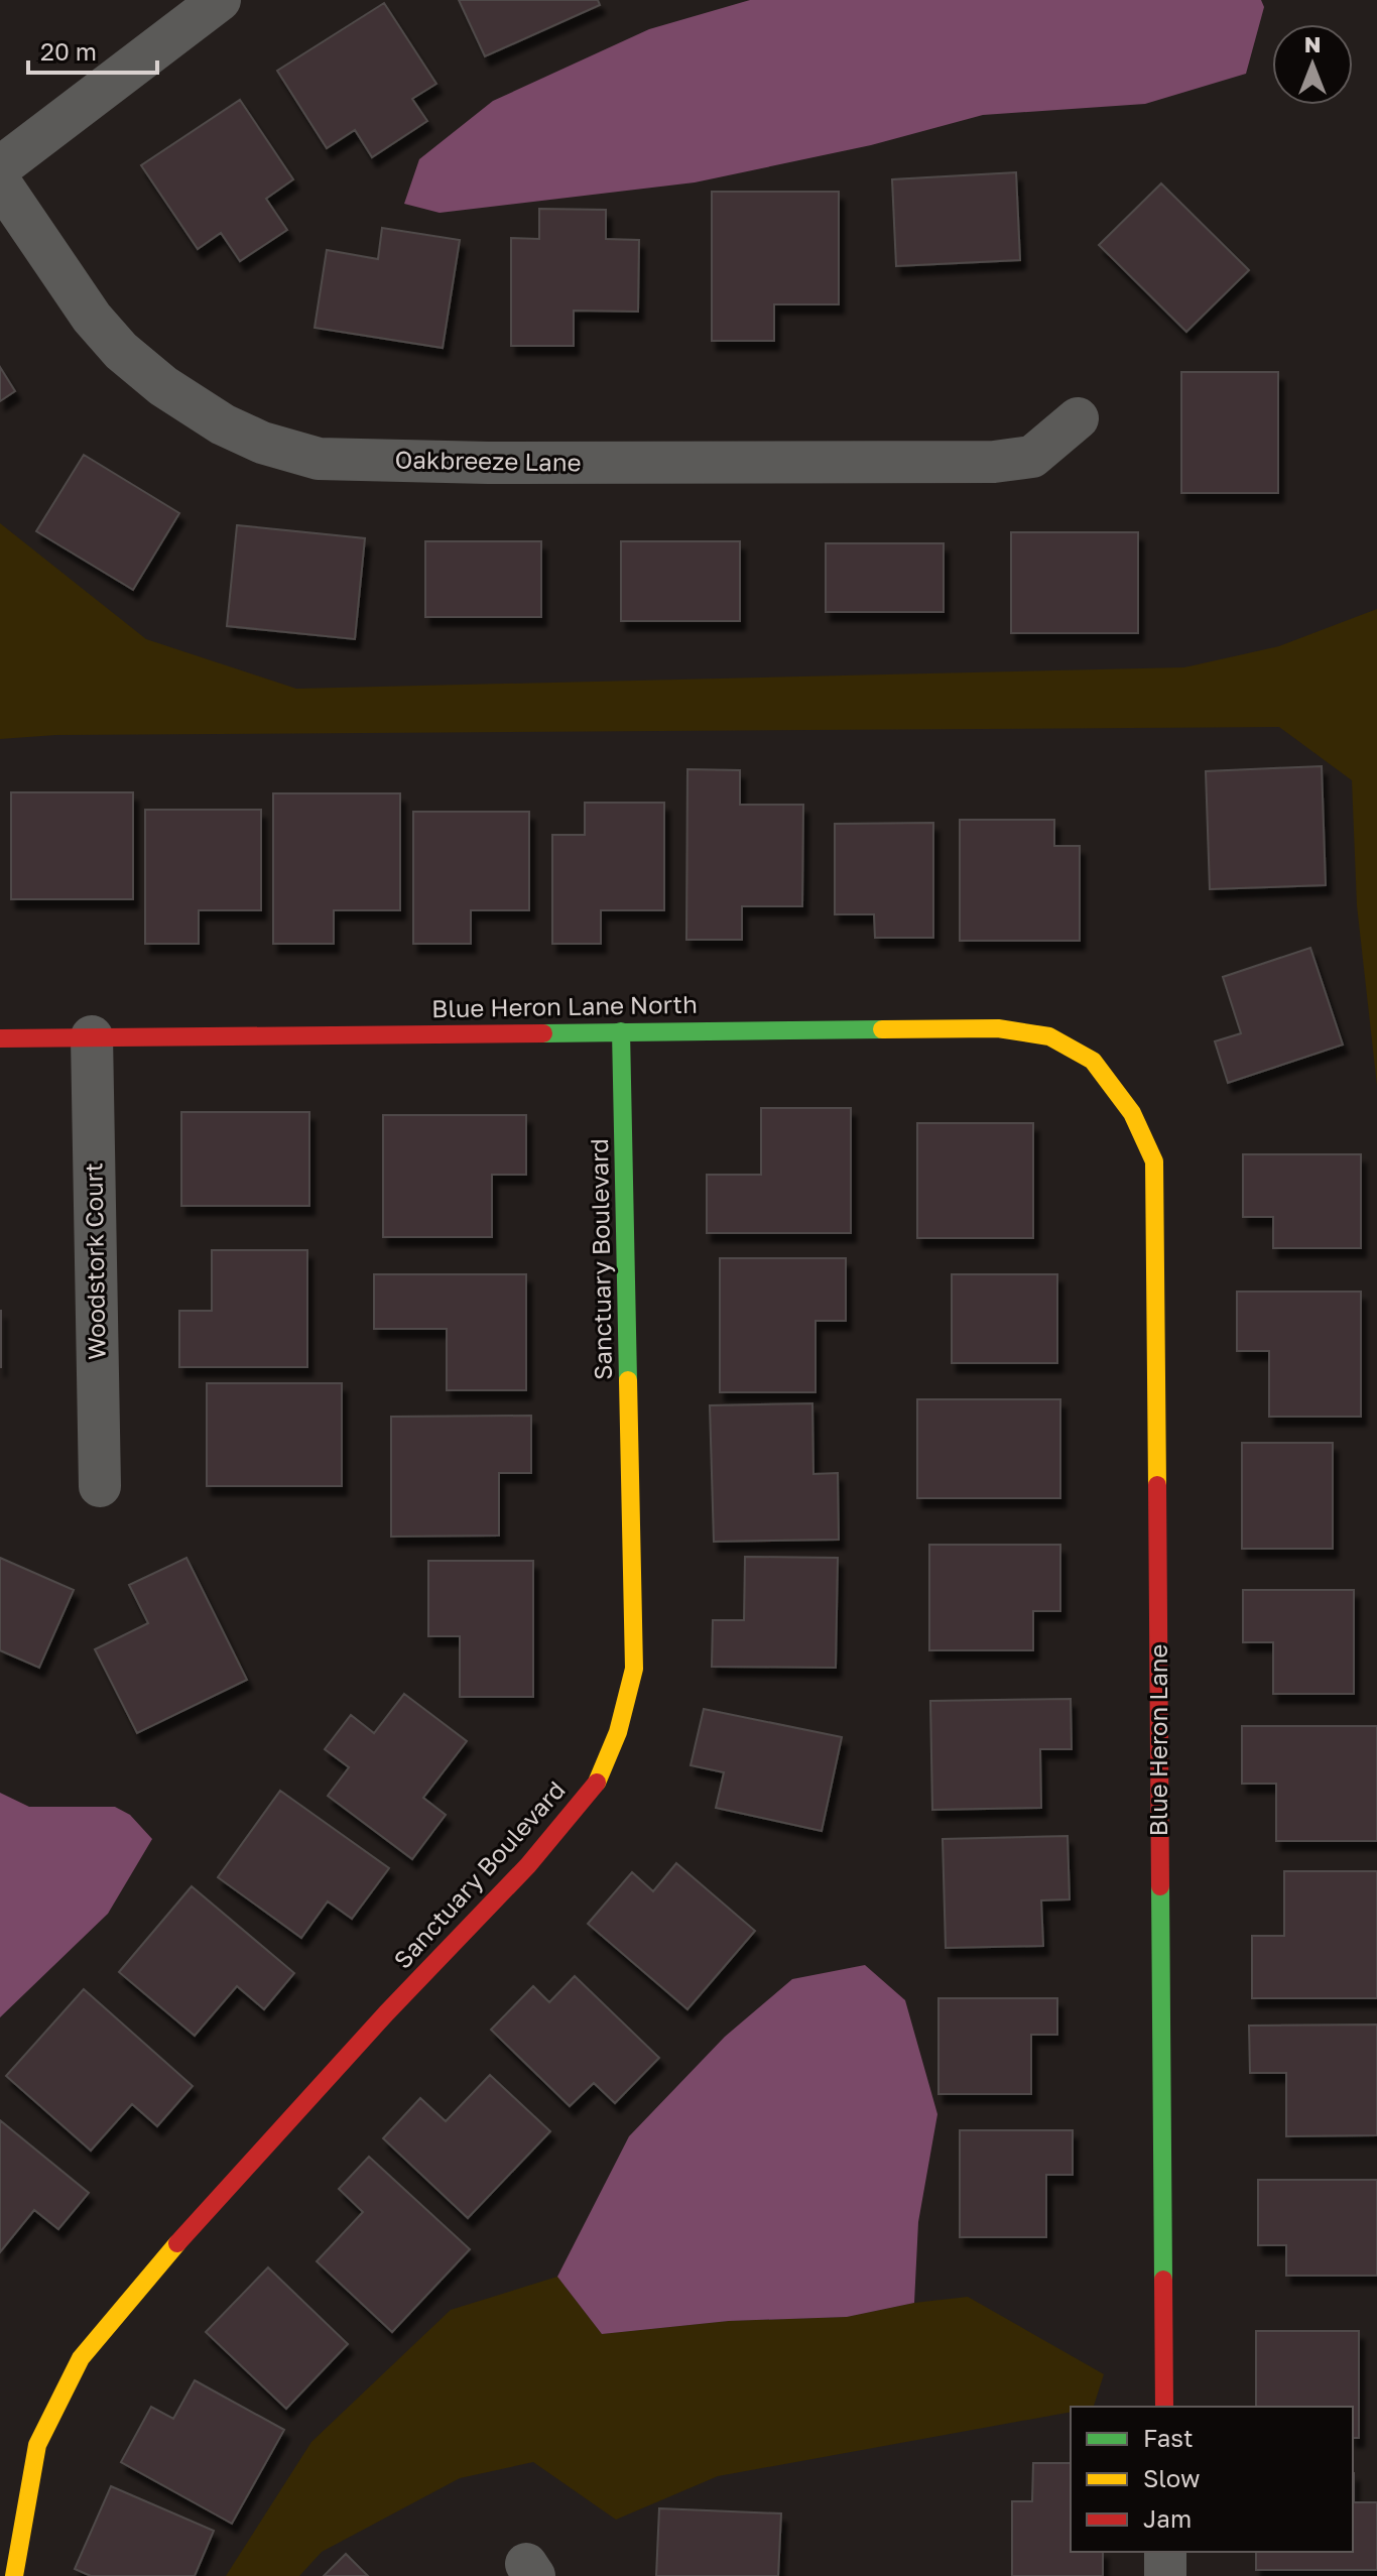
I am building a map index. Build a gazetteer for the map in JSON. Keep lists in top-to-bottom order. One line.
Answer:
{"streets":{"street":["Oakbreeze Lane","Blue Heron Lane North","Sanctuary Boulevard","Woodstork Court","Blue Heron Lane"]},"crossings":[["Blue Heron Lane North","Sanctuary Boulevard"],["Blue Heron Lane North","Woodstork Court"],["Blue Heron Lane North","Blue Heron Lane"]],"legend":["Fast","Slow","Jam"],"scale_bar":"20 m","north":"top"}
